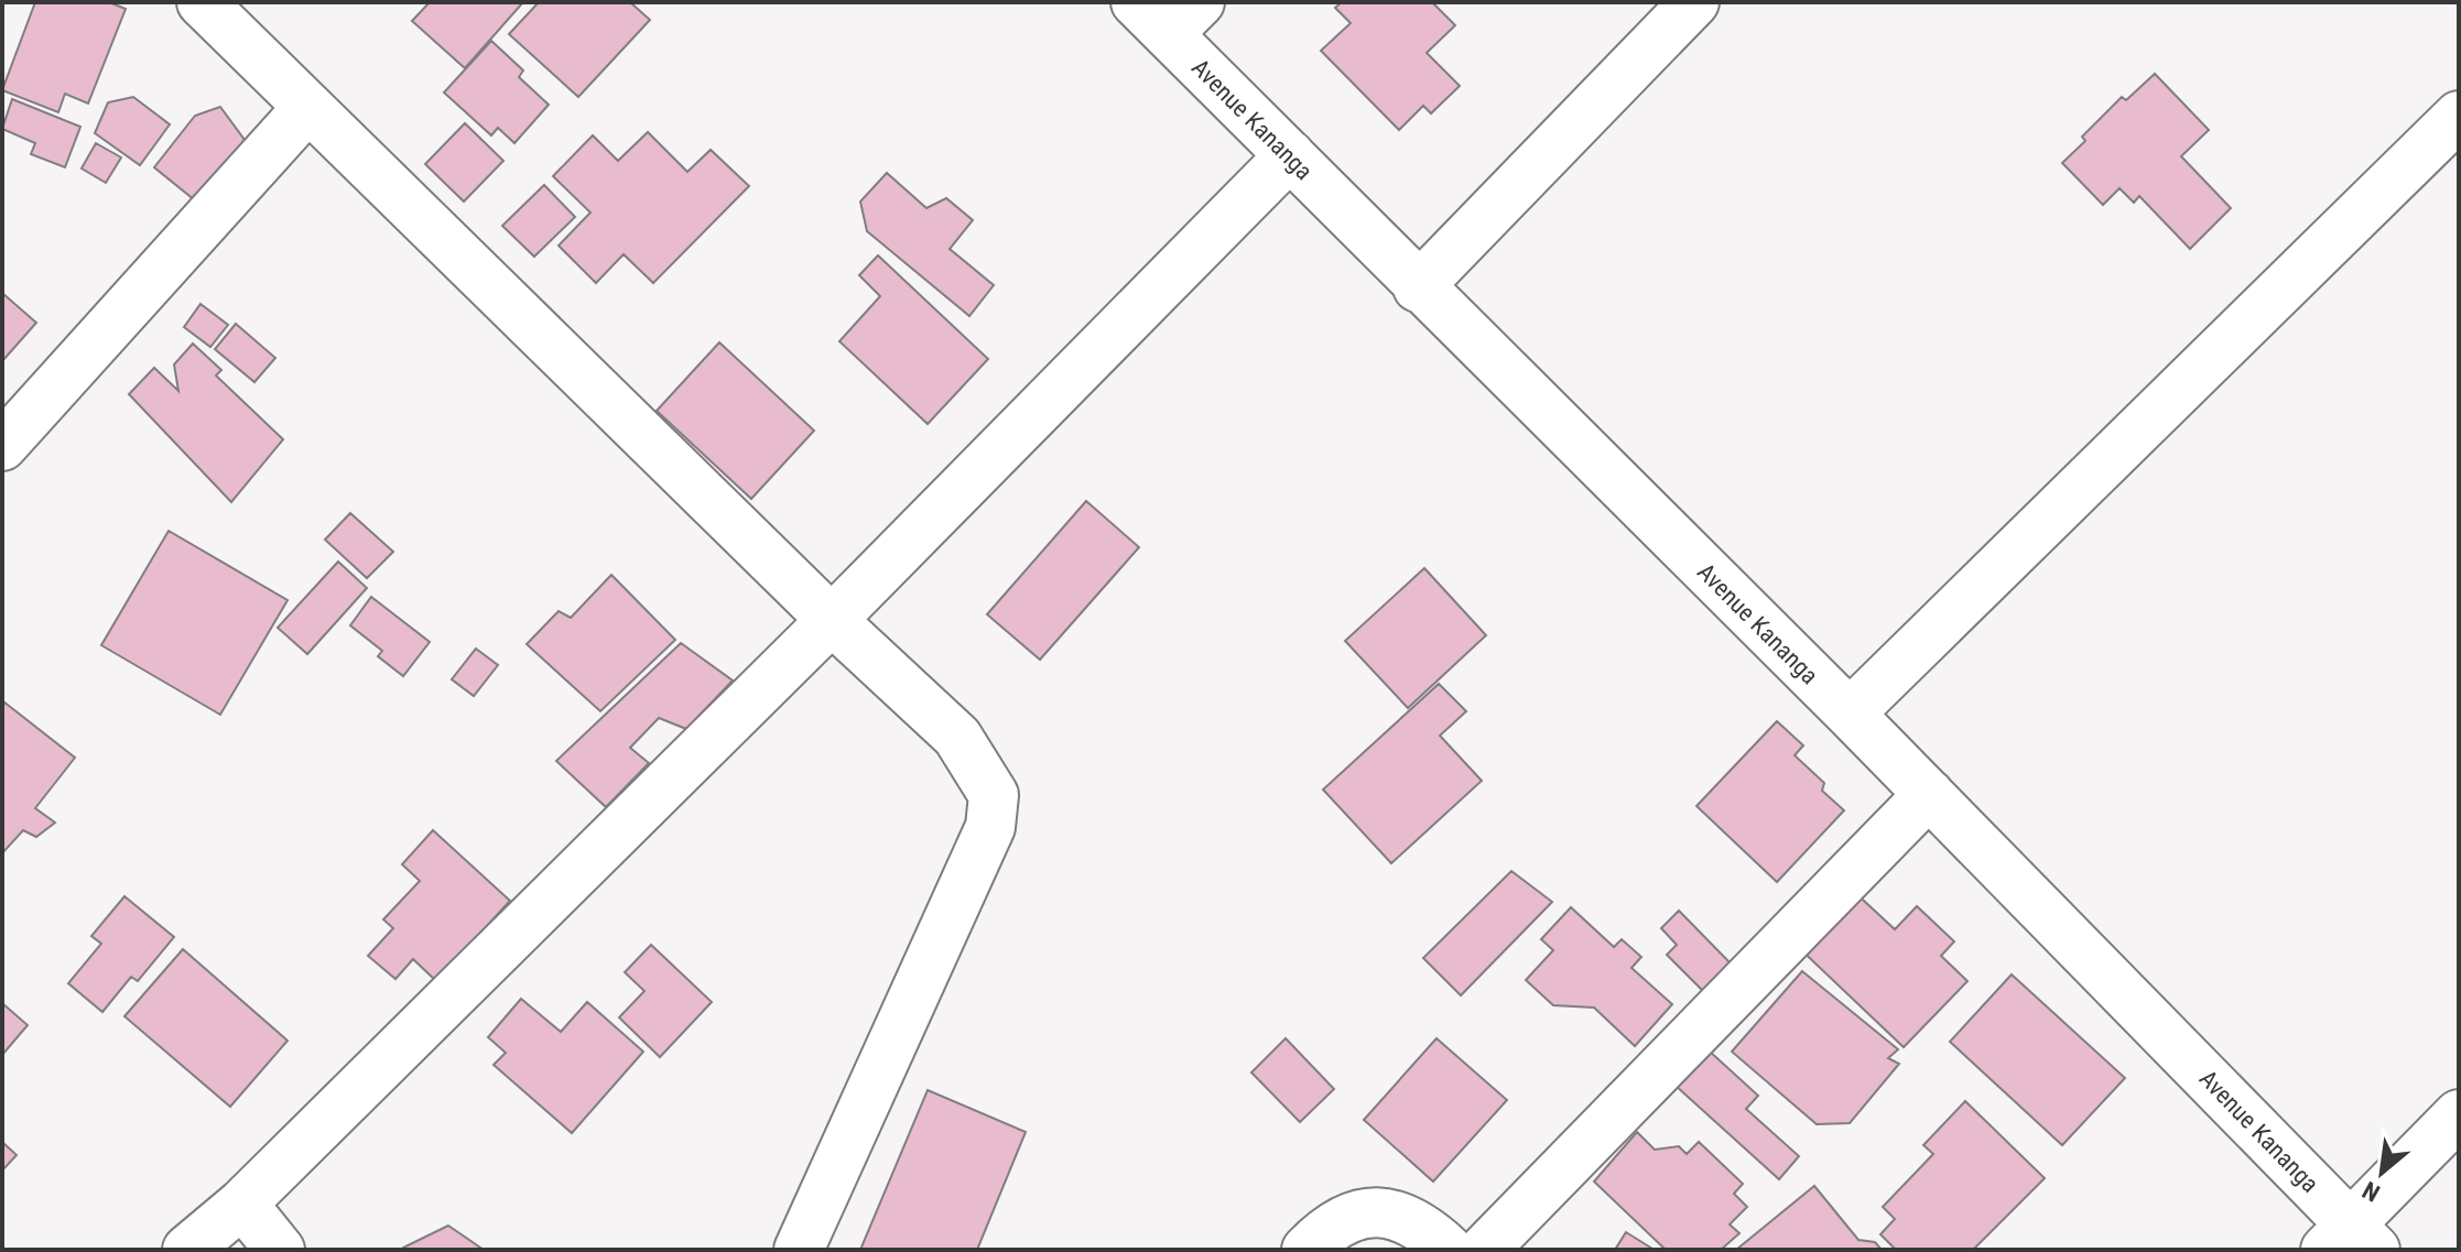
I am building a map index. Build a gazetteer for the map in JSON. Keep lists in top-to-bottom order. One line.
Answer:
{"streets":{"street":["Avenue Kananga"]},"north":"bottom left"}
